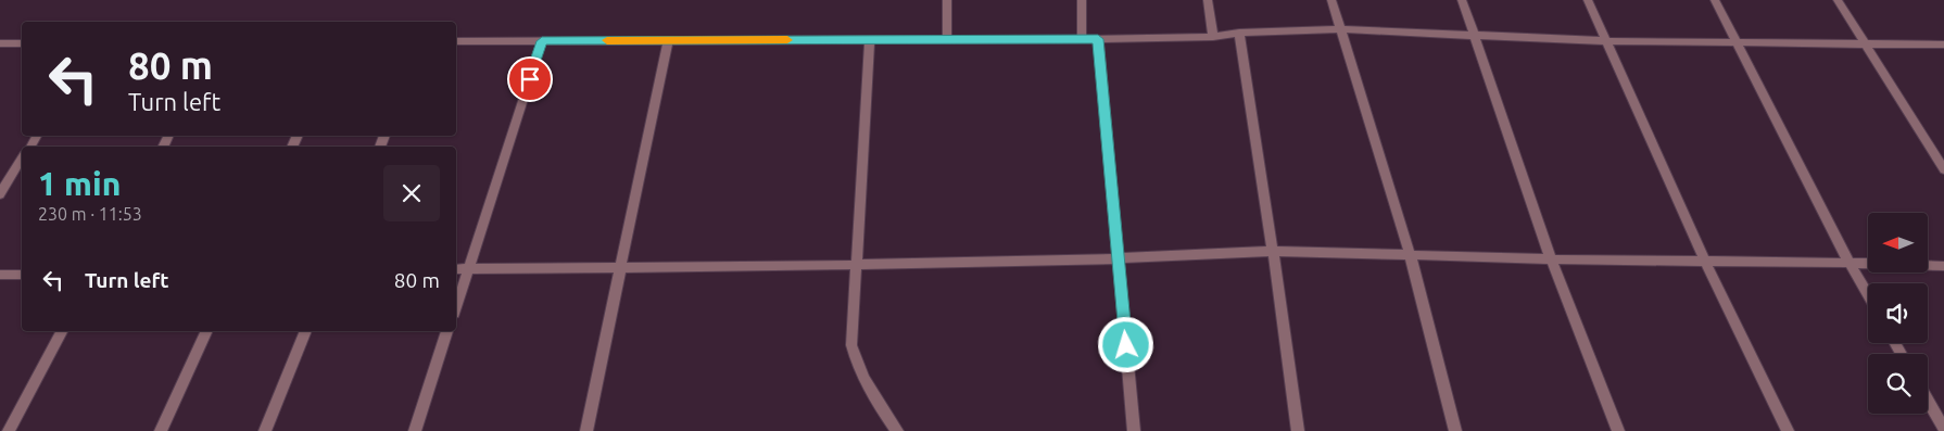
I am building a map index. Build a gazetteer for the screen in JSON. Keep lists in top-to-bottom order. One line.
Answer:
{"north":"left","page":{"turn":["80 m","Turn left"],"heading":["1 min","230 m · 11:53"],"list":[{"name":"Turn left","value":"80 m"}]}}
